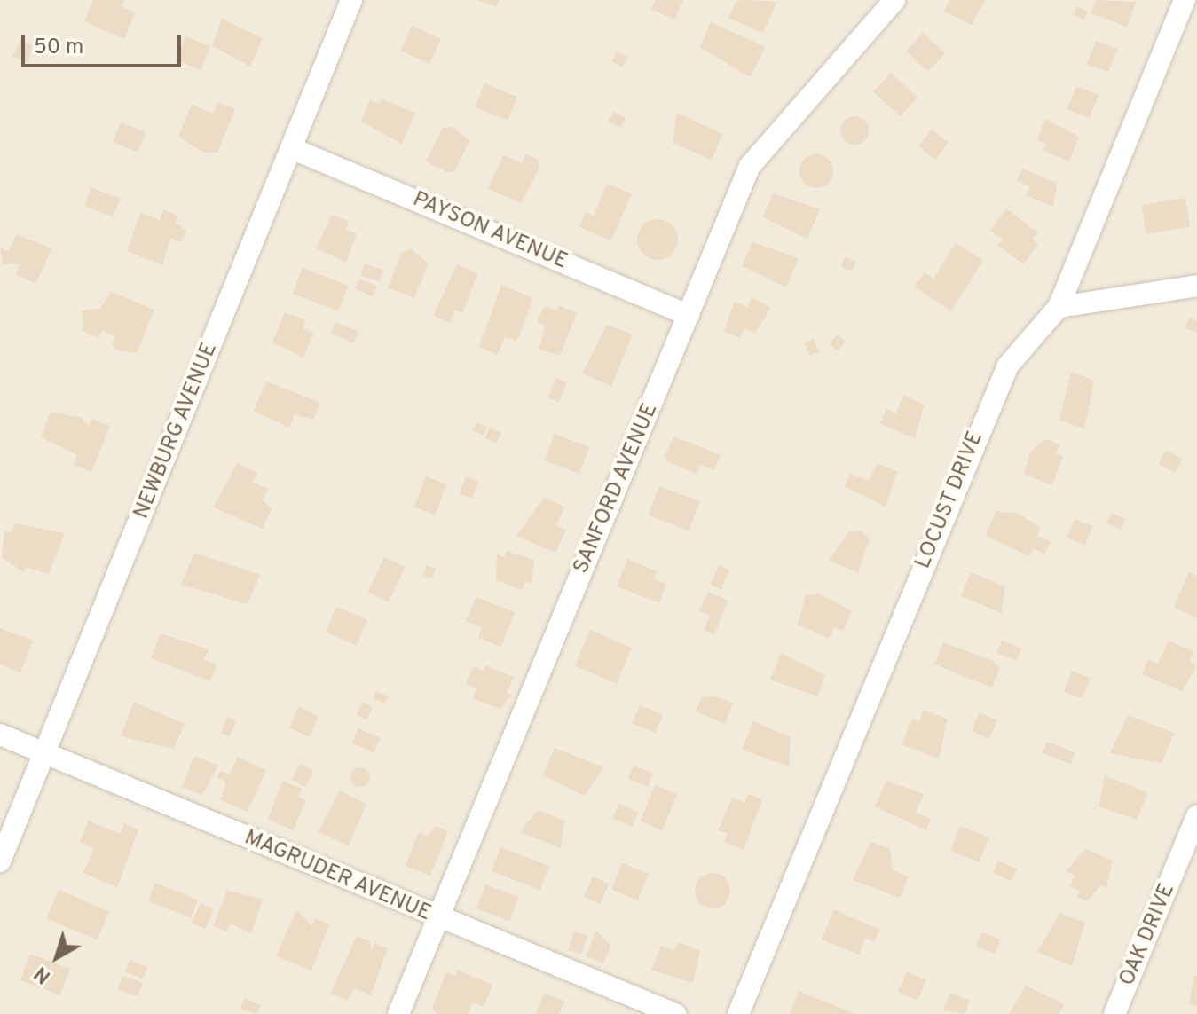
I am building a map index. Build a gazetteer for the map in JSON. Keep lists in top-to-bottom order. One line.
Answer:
{"streets":{"street":["PAYSON AVENUE","NEWBURG AVENUE","SANFORD AVENUE","LOCUST DRIVE","MAGRUDER AVENUE","OAK DRIVE"]},"crossings":[["PAYSON AVENUE","NEWBURG AVENUE"],["PAYSON AVENUE","SANFORD AVENUE"],["NEWBURG AVENUE","MAGRUDER AVENUE"],["SANFORD AVENUE","MAGRUDER AVENUE"]],"scale_bar":"50 m","north":"bottom left"}
